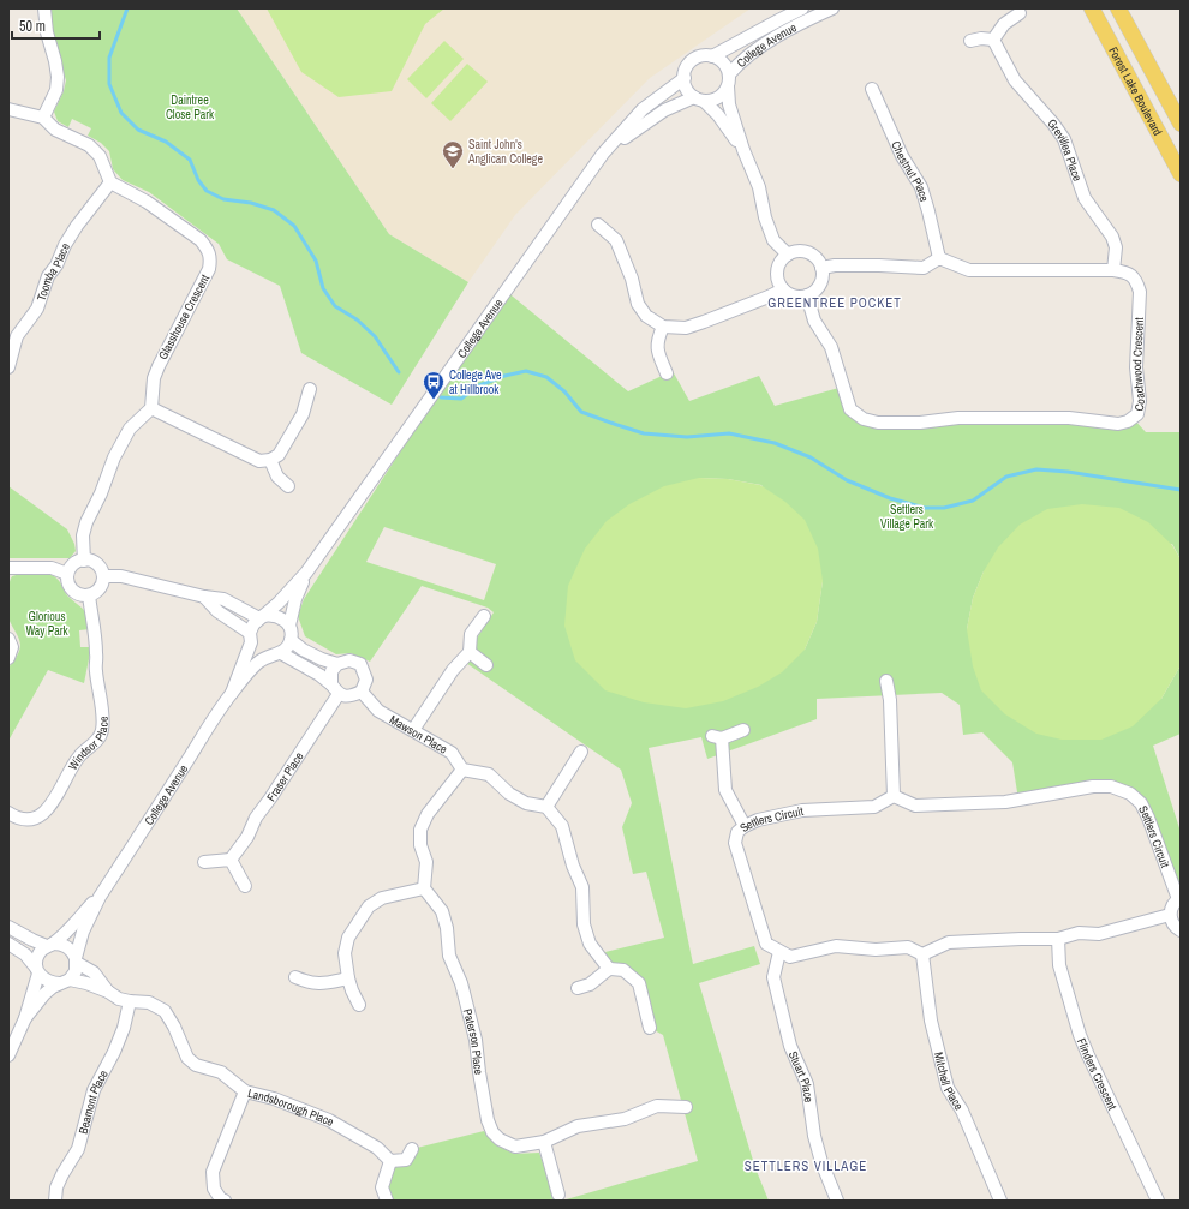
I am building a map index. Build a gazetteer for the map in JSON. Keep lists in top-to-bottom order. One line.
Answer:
{"streets":{"main road":["Forest Lake Boulevard"],"street":["College Avenue","Grevillea Place","Chestnut Place","Toomba Place","Glasshouse Crescent","Coachwood Crescent","Mawson Place","Windsor Place","Fraser Place","Settlers Circuit","Paterson Place","Flinders Crescent","Stuart Place","Mitchell Place","Beamont Place","Landsborough Place"]},"crossings":[["College Avenue","Landsborough Place"],["Grevillea Place","Coachwood Crescent"],["Chestnut Place","Coachwood Crescent"],["Toomba Place","Glasshouse Crescent"],["Mawson Place","Fraser Place"],["Settlers Circuit","Stuart Place"],["Beamont Place","Landsborough Place"]],"districts":["GREENTREE POCKET","SETTLERS VILLAGE"],"parks":["Daintree Close Park","Settlers Village Park","Glorious Way Park"],"places":{"school or university":["Saint John's Anglican College"],"bus stop":["College Ave at Hillbrook"]},"scale_bar":"50 m"}
